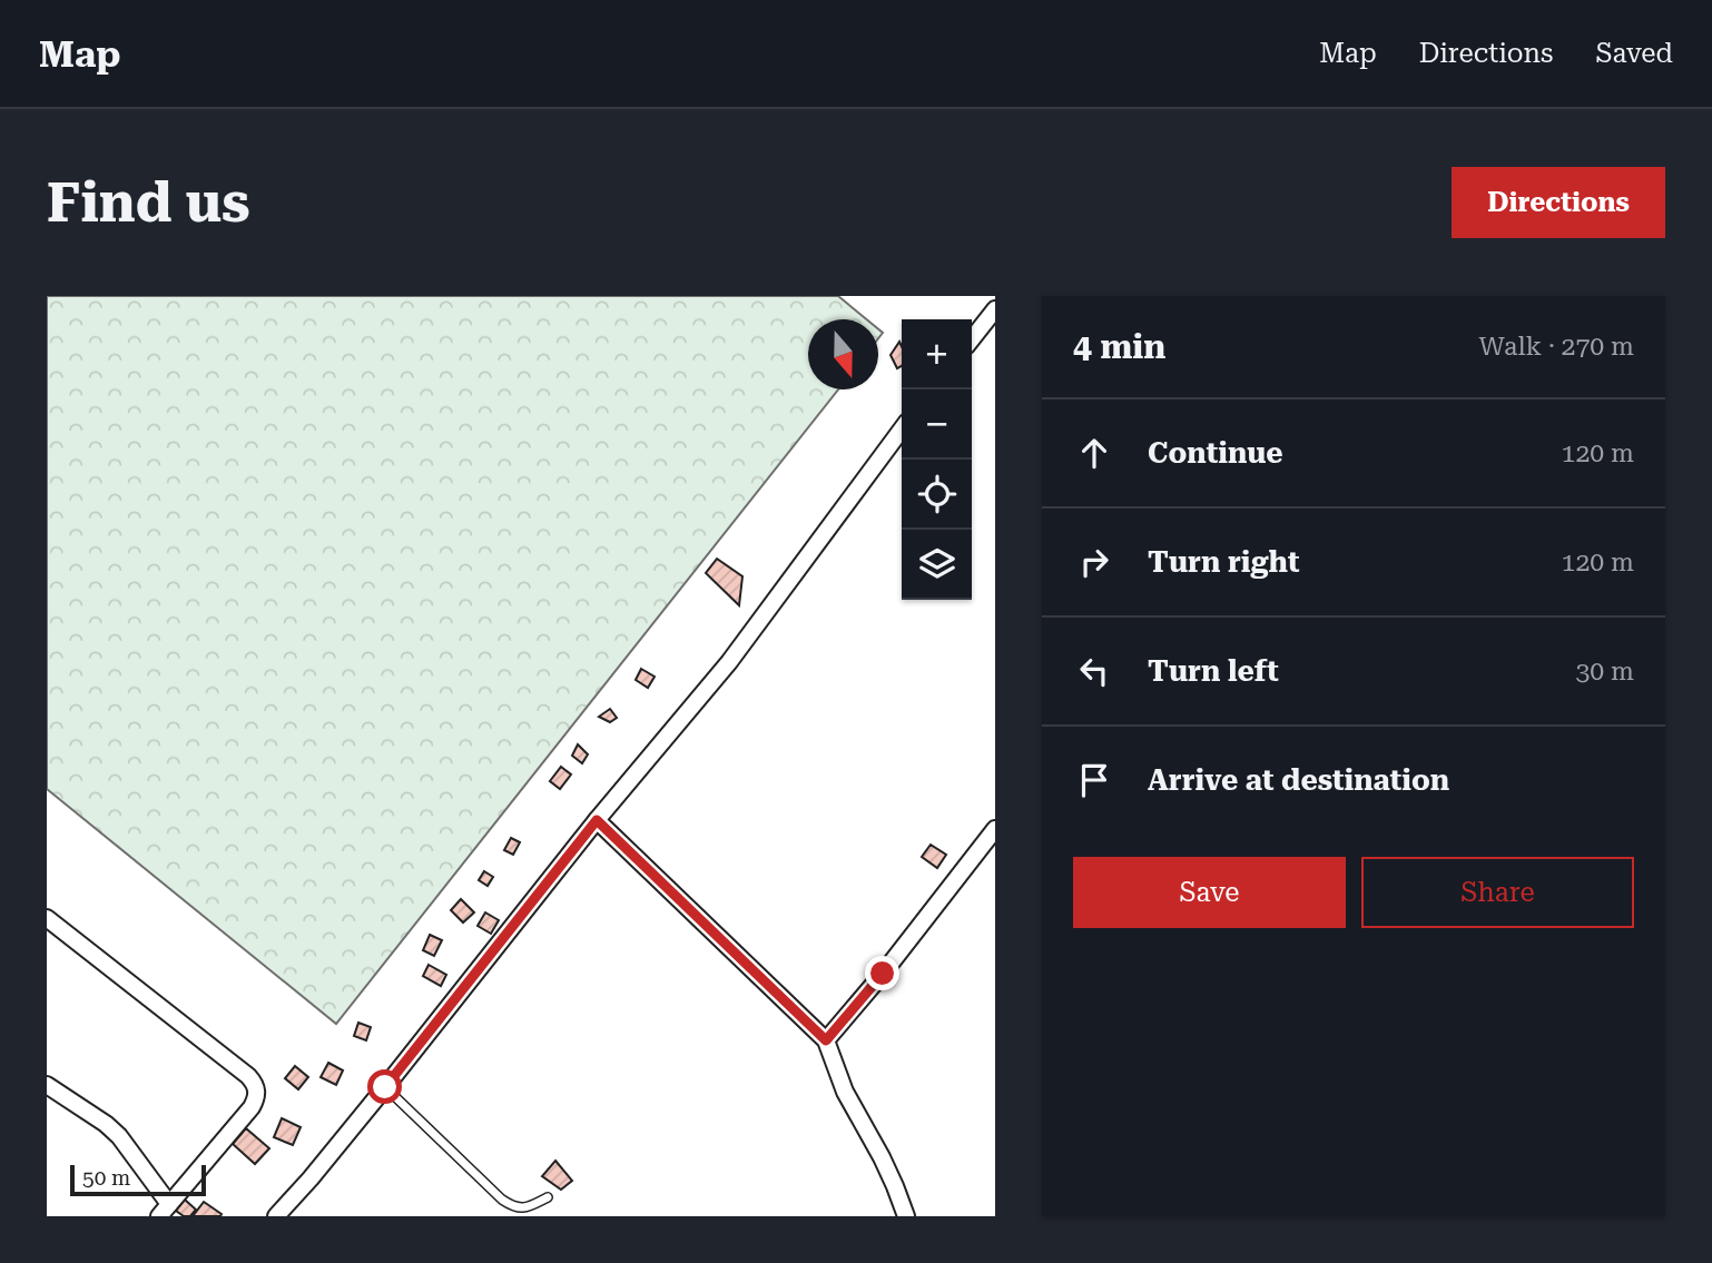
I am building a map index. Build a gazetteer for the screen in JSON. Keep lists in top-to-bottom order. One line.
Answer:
{"scale_bar":"50 m","north":"bottom","page":{"header":"Map","nav":["Map","Directions","Saved"],"buttons":["Directions",["Save","Share"]],"title":"Find us","heading":["4 min","Walk · 270 m"],"map_buttons":["+","−"],"list":[["Continue","120 m"],["Turn right","120 m"],["Turn left","30 m"],"Arrive at destination"],"scale":"50 m"}}
